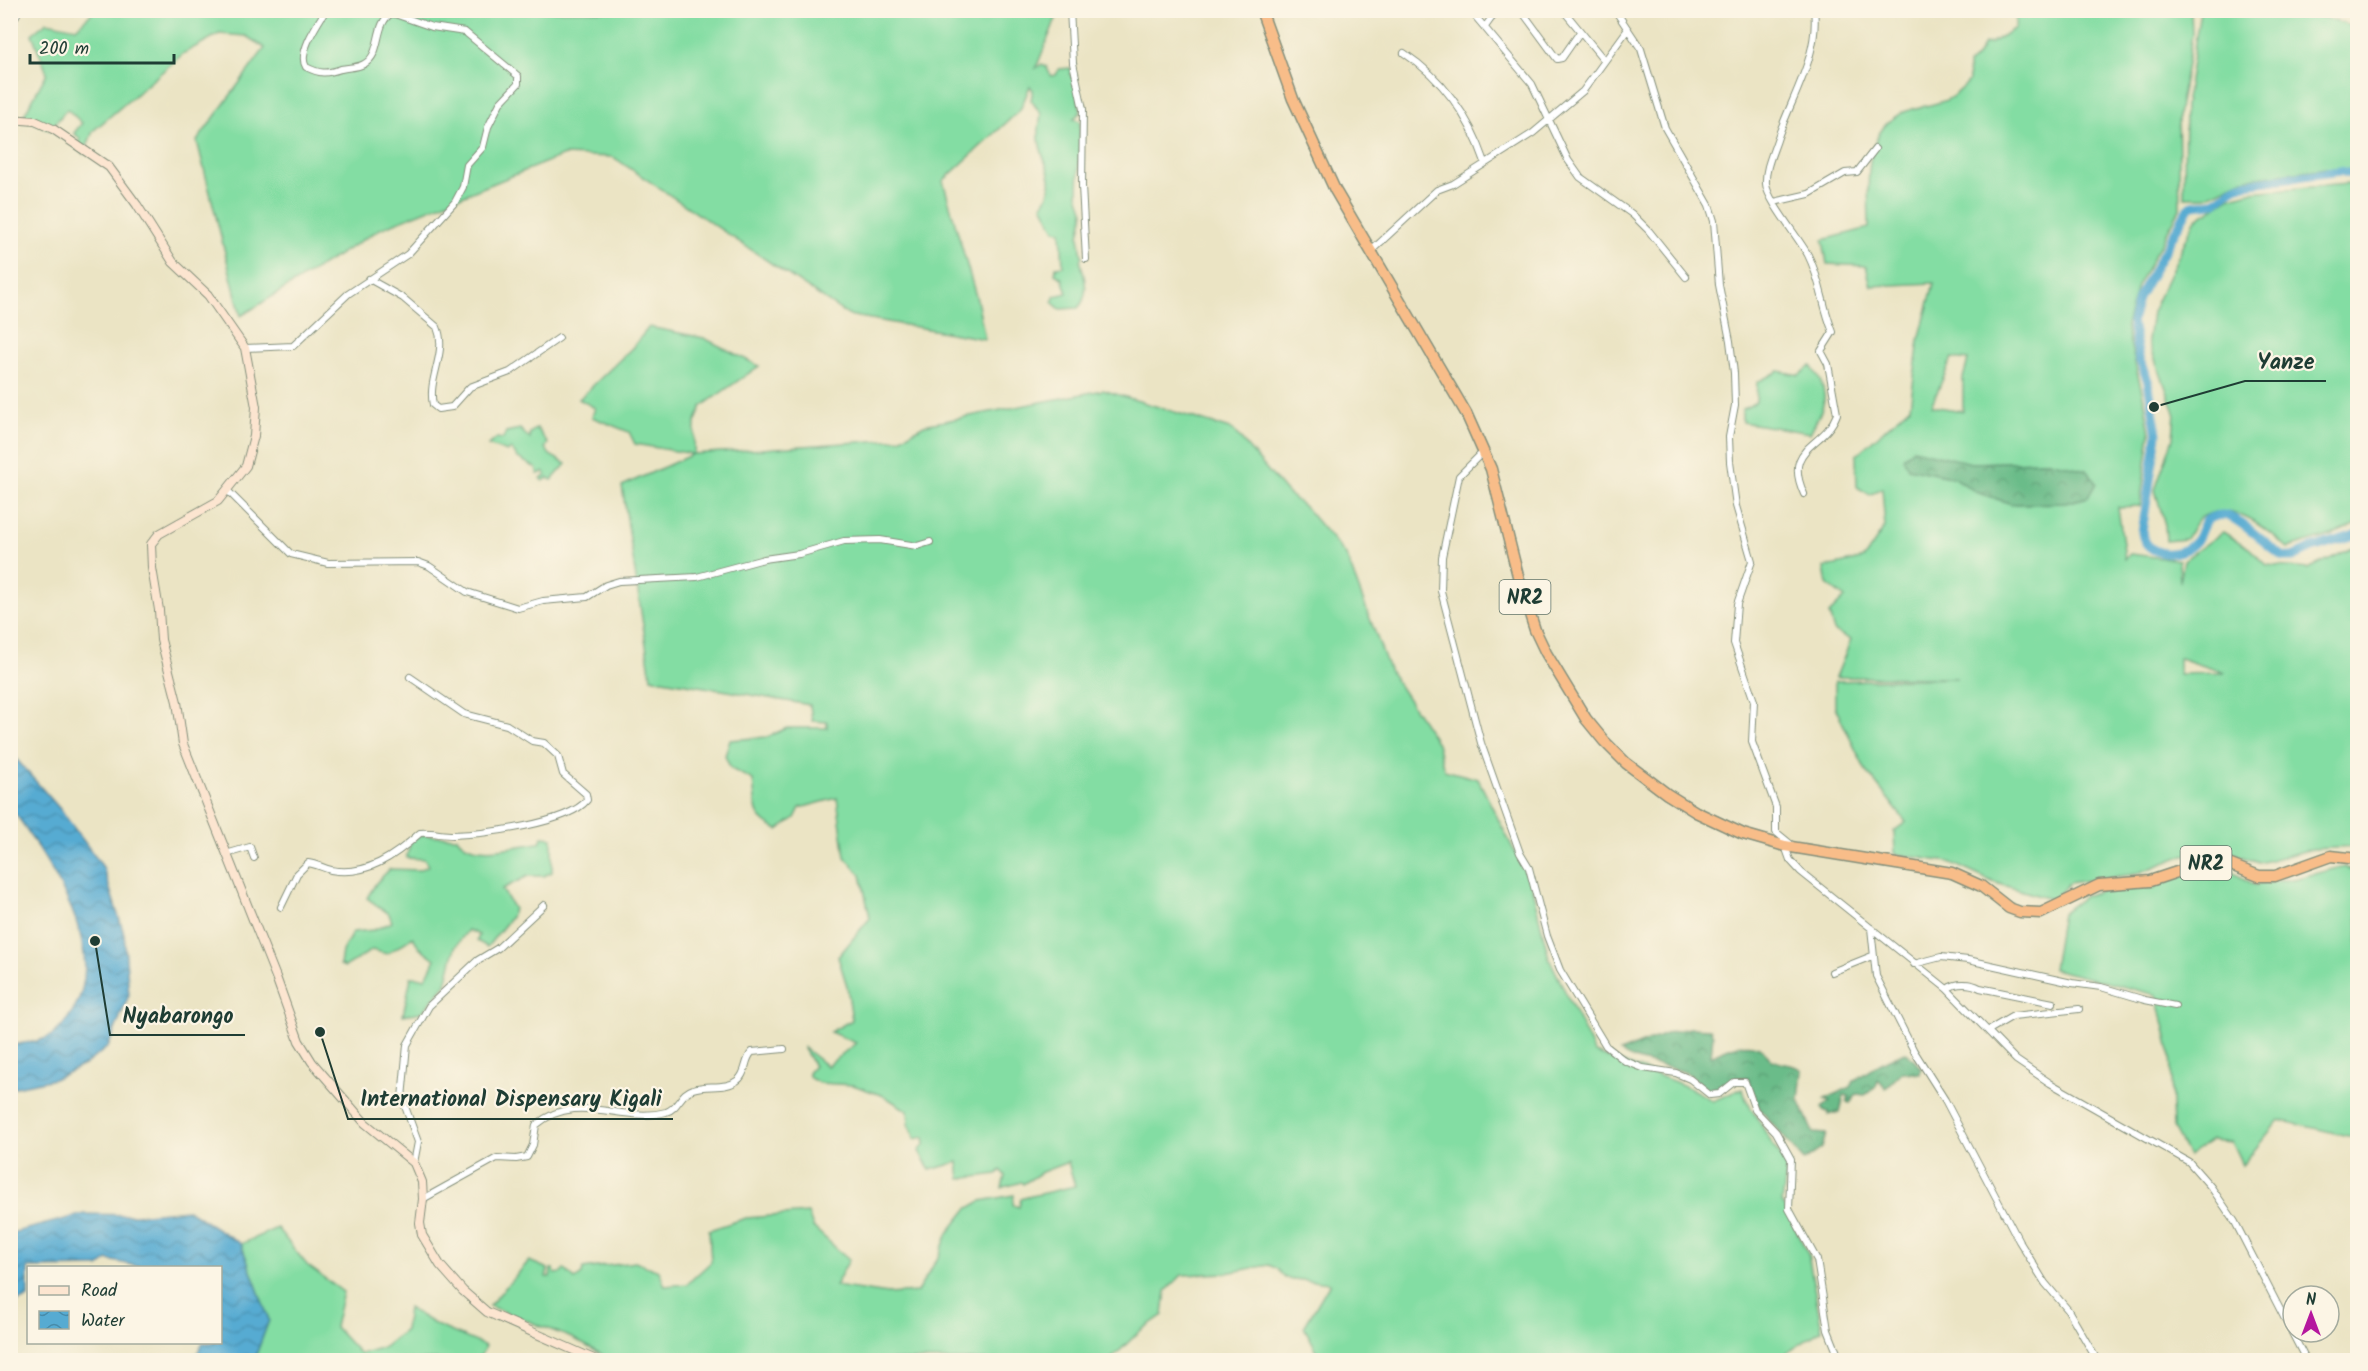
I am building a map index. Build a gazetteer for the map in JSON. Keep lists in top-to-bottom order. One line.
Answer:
{"streets":{"highway":["NR2"]},"places":["Yanze","Nyabarongo","International Dispensary Kigali"],"legend":["Road","Water"],"scale_bar":"200 m","north":"top"}
